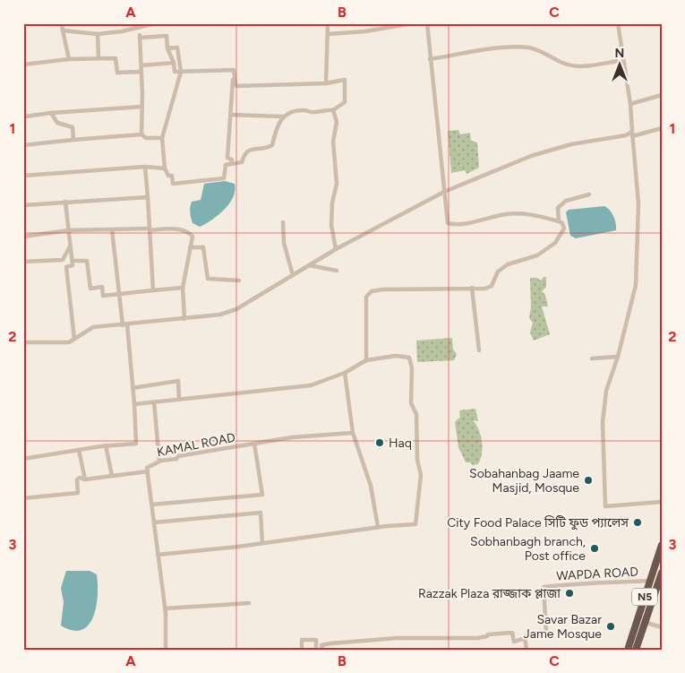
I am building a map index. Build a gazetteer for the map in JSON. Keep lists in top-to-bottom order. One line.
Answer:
{"streets":{"highway":["N5"],"street":["KAMAL ROAD","WAPDA ROAD"]},"crossings":[["WAPDA ROAD","N5"]],"places":["Haq","Sobahanbag Jaame Masjid, Mosque","City Food Palace সিটি ফুড প্যালেস","Sobhanbagh branch, Post office","Razzak Plaza রাজ্জাক প্লাজা","Savar Bazar Jame Mosque"],"north":"top","grid":{"columns":["A","B","C"],"rows":["1","2","3"]}}
